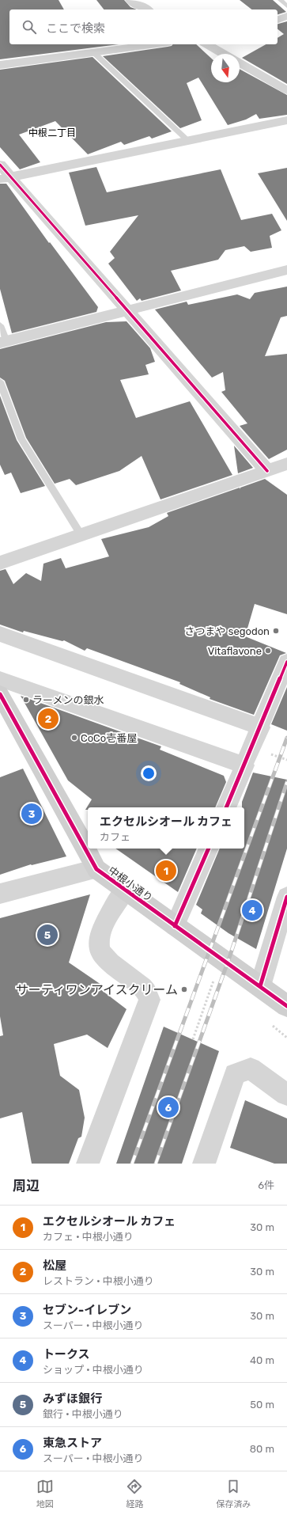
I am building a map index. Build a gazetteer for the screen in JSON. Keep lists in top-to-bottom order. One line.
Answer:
{"streets":{"street":["中根小通り"]},"districts":["中根二丁目"],"places":["さつまや segodon","Vitaflavone","ラーメンの銀水","CoCo壱番屋","サーティワンアイスクリーム"],"north":"bottom","page":{"search":"ここで検索","pins":["2","3","1","4","5","6"],"popup":["エクセルシオール カフェ","カフェ"],"heading":["周辺","6件"],"list":[{"mark":"1","name":"エクセルシオール カフェ","note":"カフェ · 中根小通り","value":"30 m"},{"mark":"2","name":"松屋","note":"レストラン · 中根小通り","value":"30 m"},{"mark":"3","name":"セブン-イレブン","note":"スーパー · 中根小通り","value":"30 m"},{"mark":"4","name":"トークス","note":"ショップ · 中根小通り","value":"40 m"},{"mark":"5","name":"みずほ銀行","note":"銀行 · 中根小通り","value":"50 m"},{"mark":"6","name":"東急ストア","note":"スーパー · 中根小通り","value":"80 m"}],"nav":["地図","経路","保存済み"]}}
